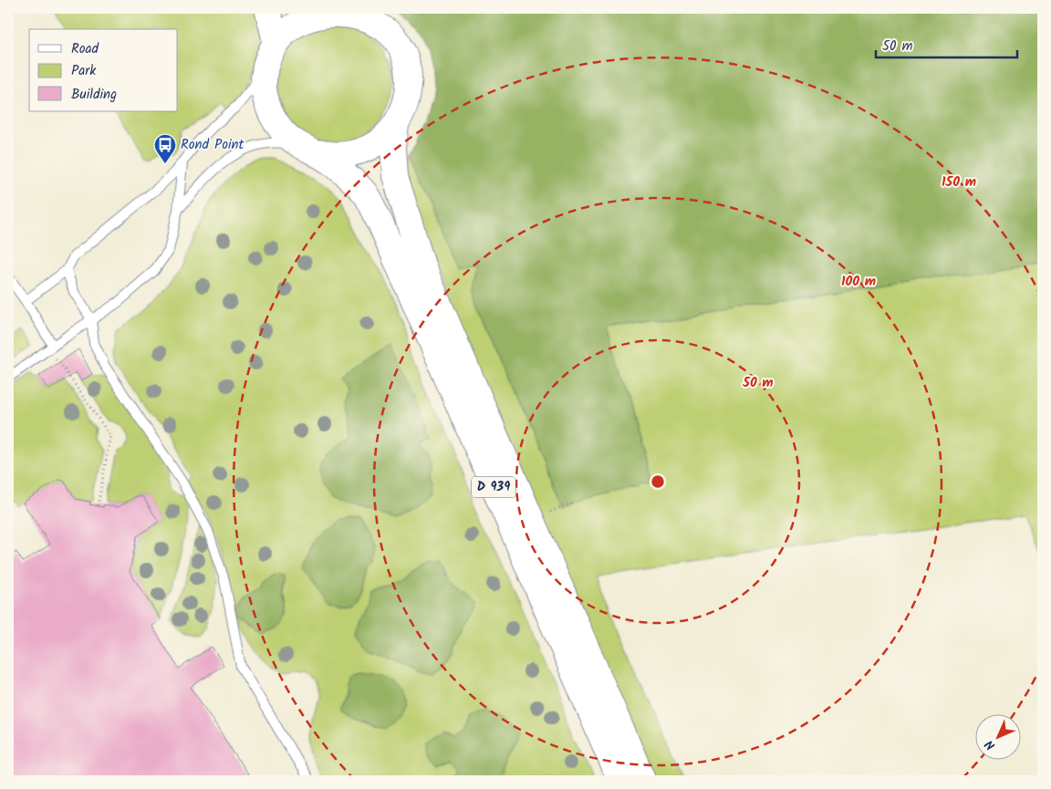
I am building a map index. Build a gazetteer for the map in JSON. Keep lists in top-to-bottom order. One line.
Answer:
{"streets":{"main road":["D 939"]},"places":{"bus stop":["Rond Point"]},"legend":["Road","Park","Building"],"scale_bar":"50 m","north":"bottom left","rings":["150 m","100 m","50 m"]}
